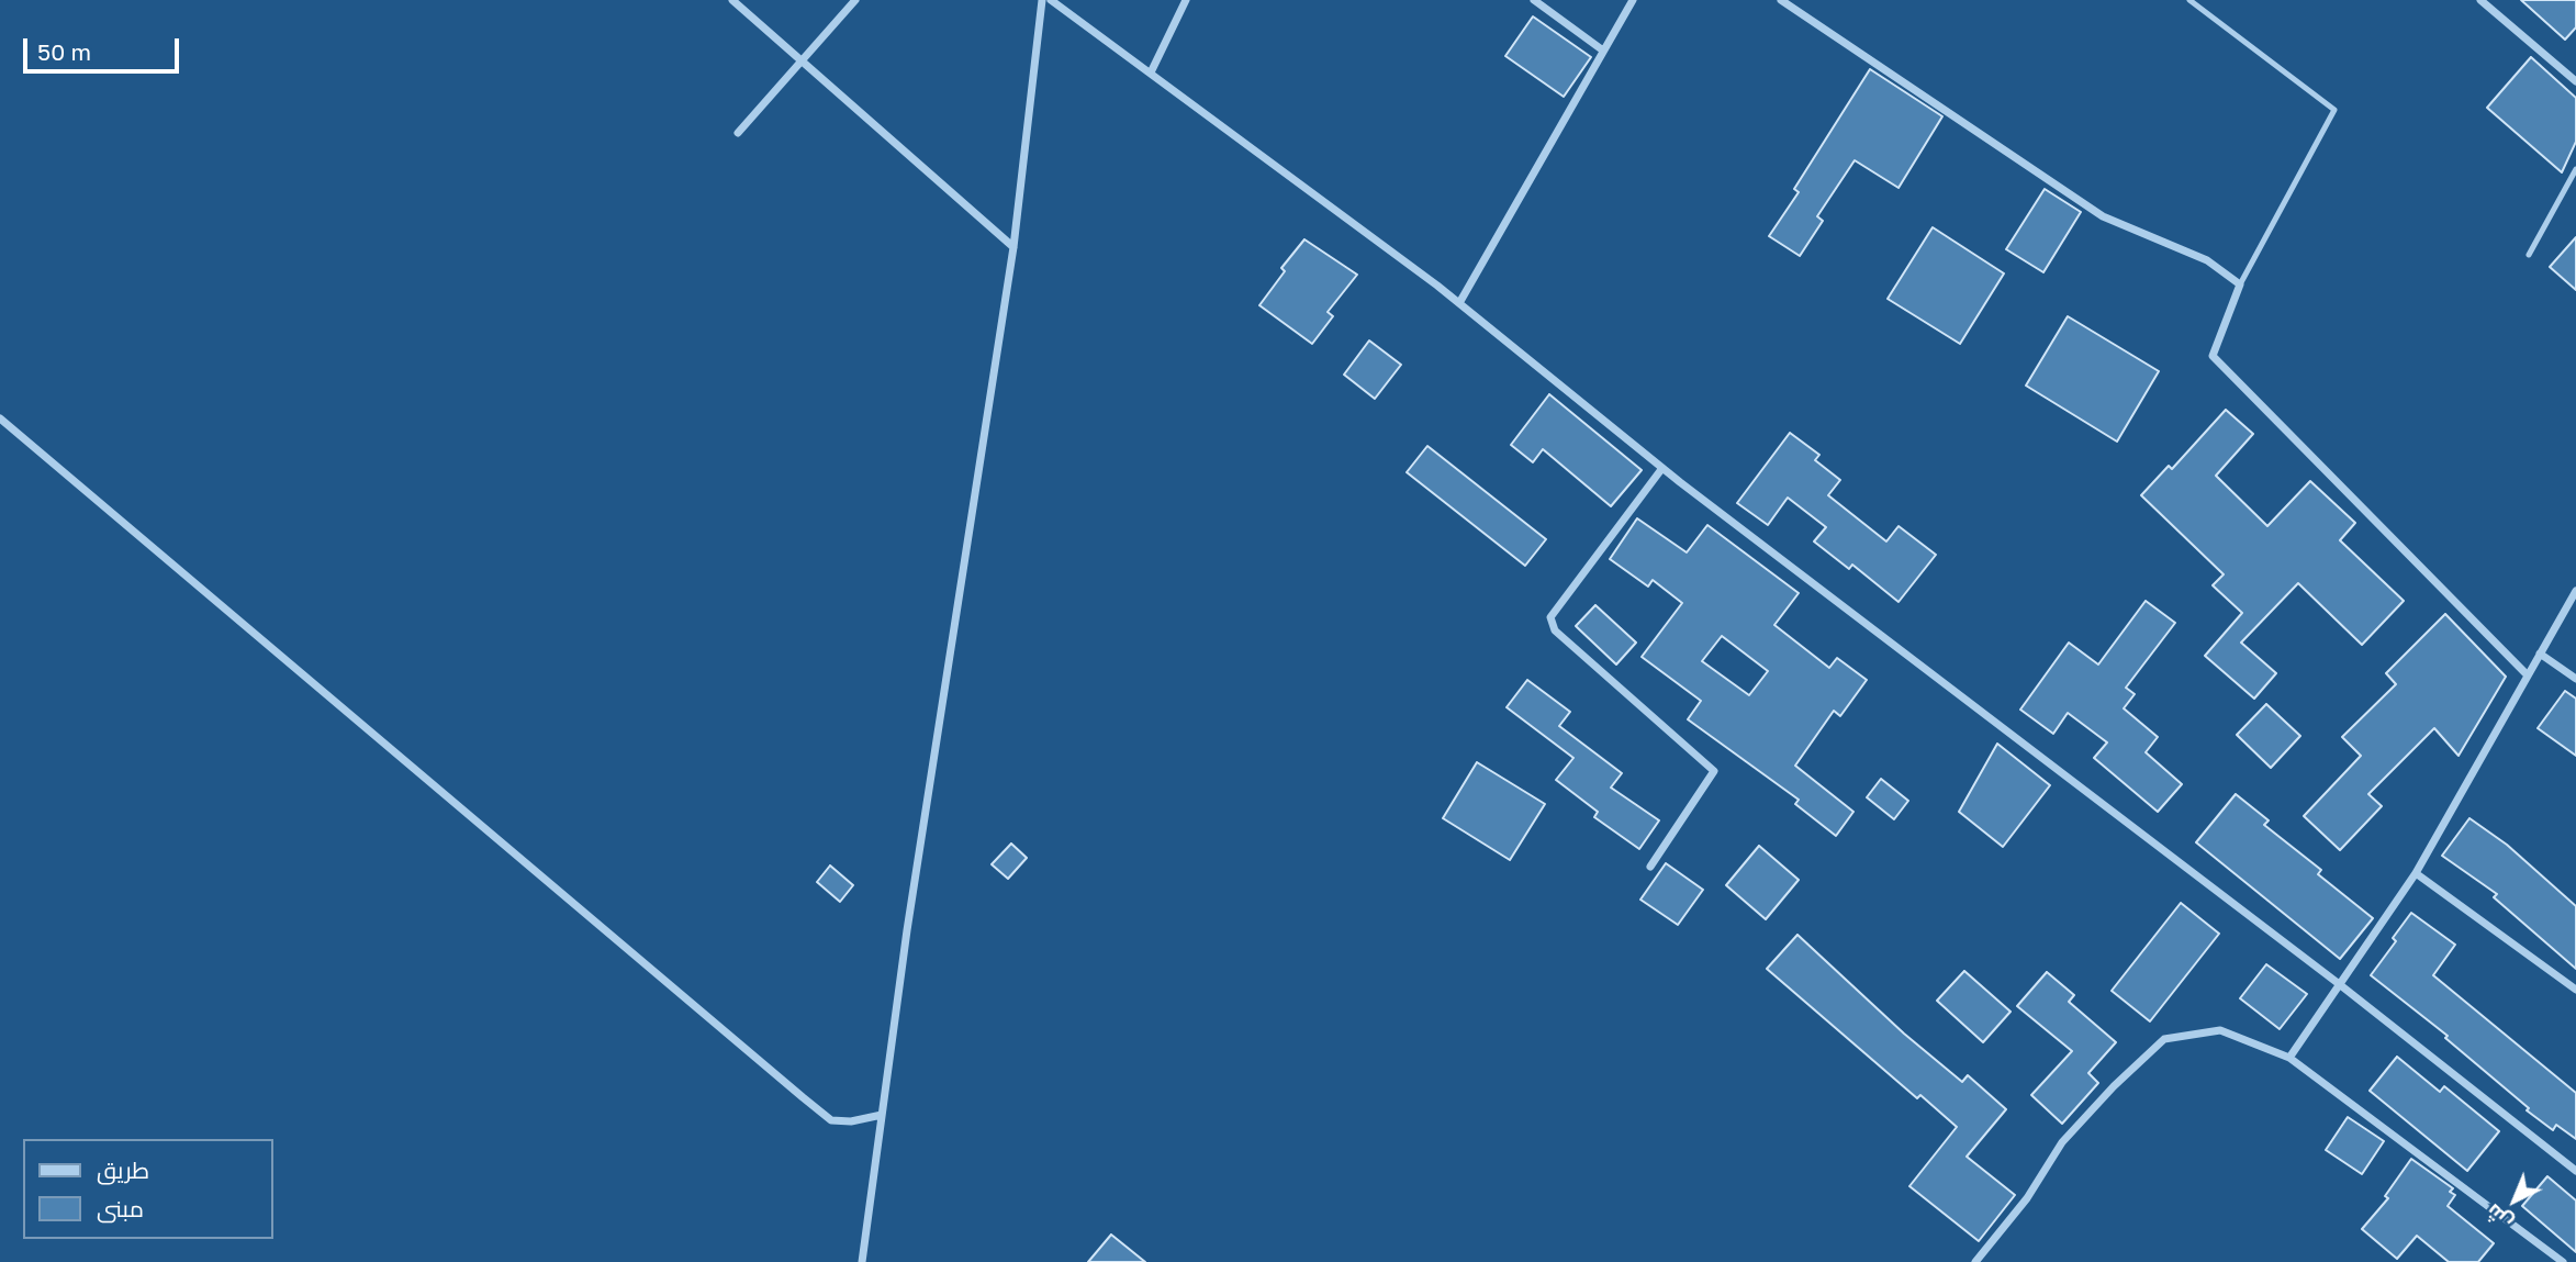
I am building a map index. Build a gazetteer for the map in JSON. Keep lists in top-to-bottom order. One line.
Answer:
{"legend":["طريق","مبنى"],"scale_bar":"50 m","north":"bottom left"}
